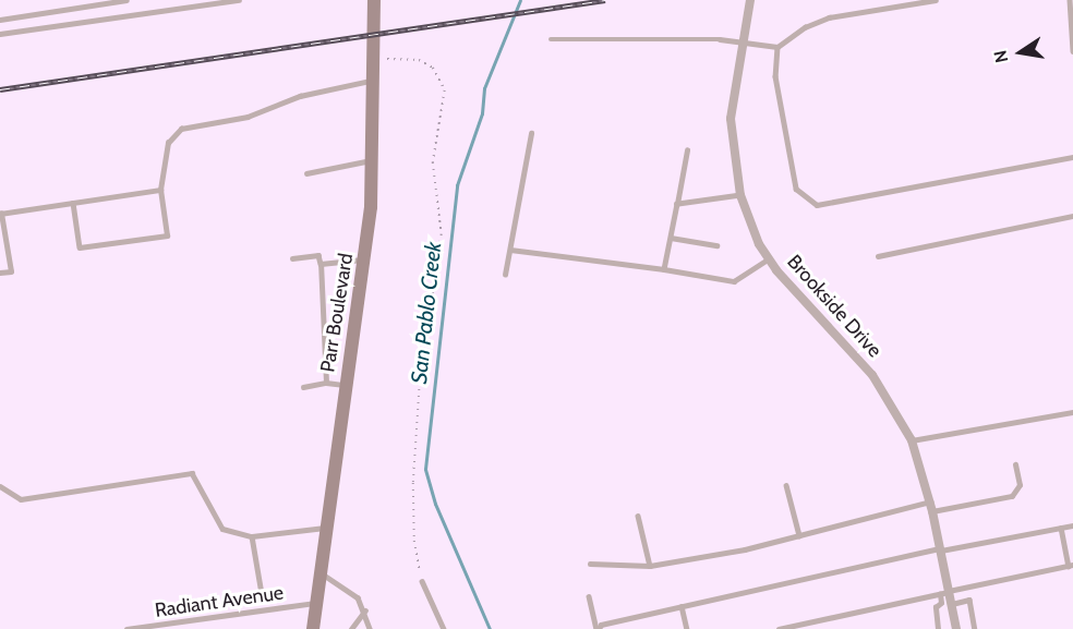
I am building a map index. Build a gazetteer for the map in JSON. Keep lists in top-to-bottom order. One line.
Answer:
{"streets":{"street":["Brookside Drive","Parr Boulevard"],"lane":["Radiant Avenue"]},"crossings":[["Parr Boulevard","Radiant Avenue"]],"water":["San Pablo Creek"],"north":"left"}
